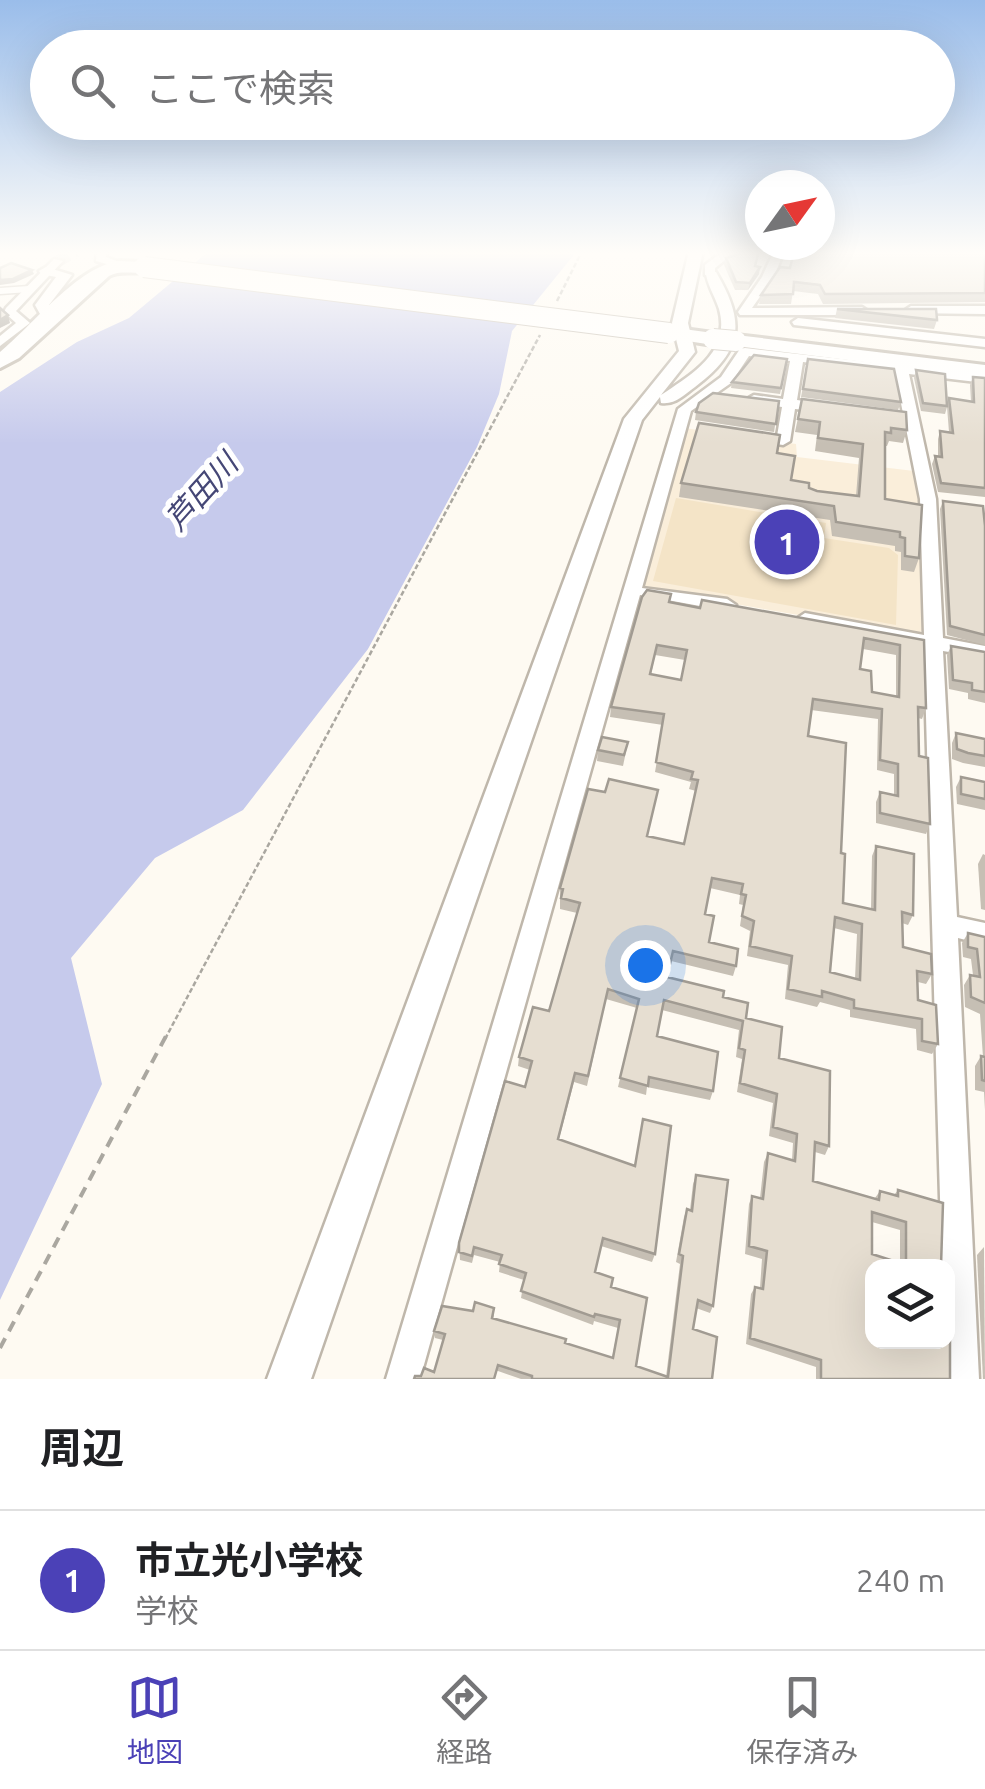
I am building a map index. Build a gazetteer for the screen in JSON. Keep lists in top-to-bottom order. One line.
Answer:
{"water":["芦田川"],"north":"top right","page":{"search":"ここで検索","pins":"1","heading":"周辺","list":[{"mark":"1","name":"市立光小学校","note":"学校","value":"240 m"}],"nav":["地図","経路","保存済み"]}}
